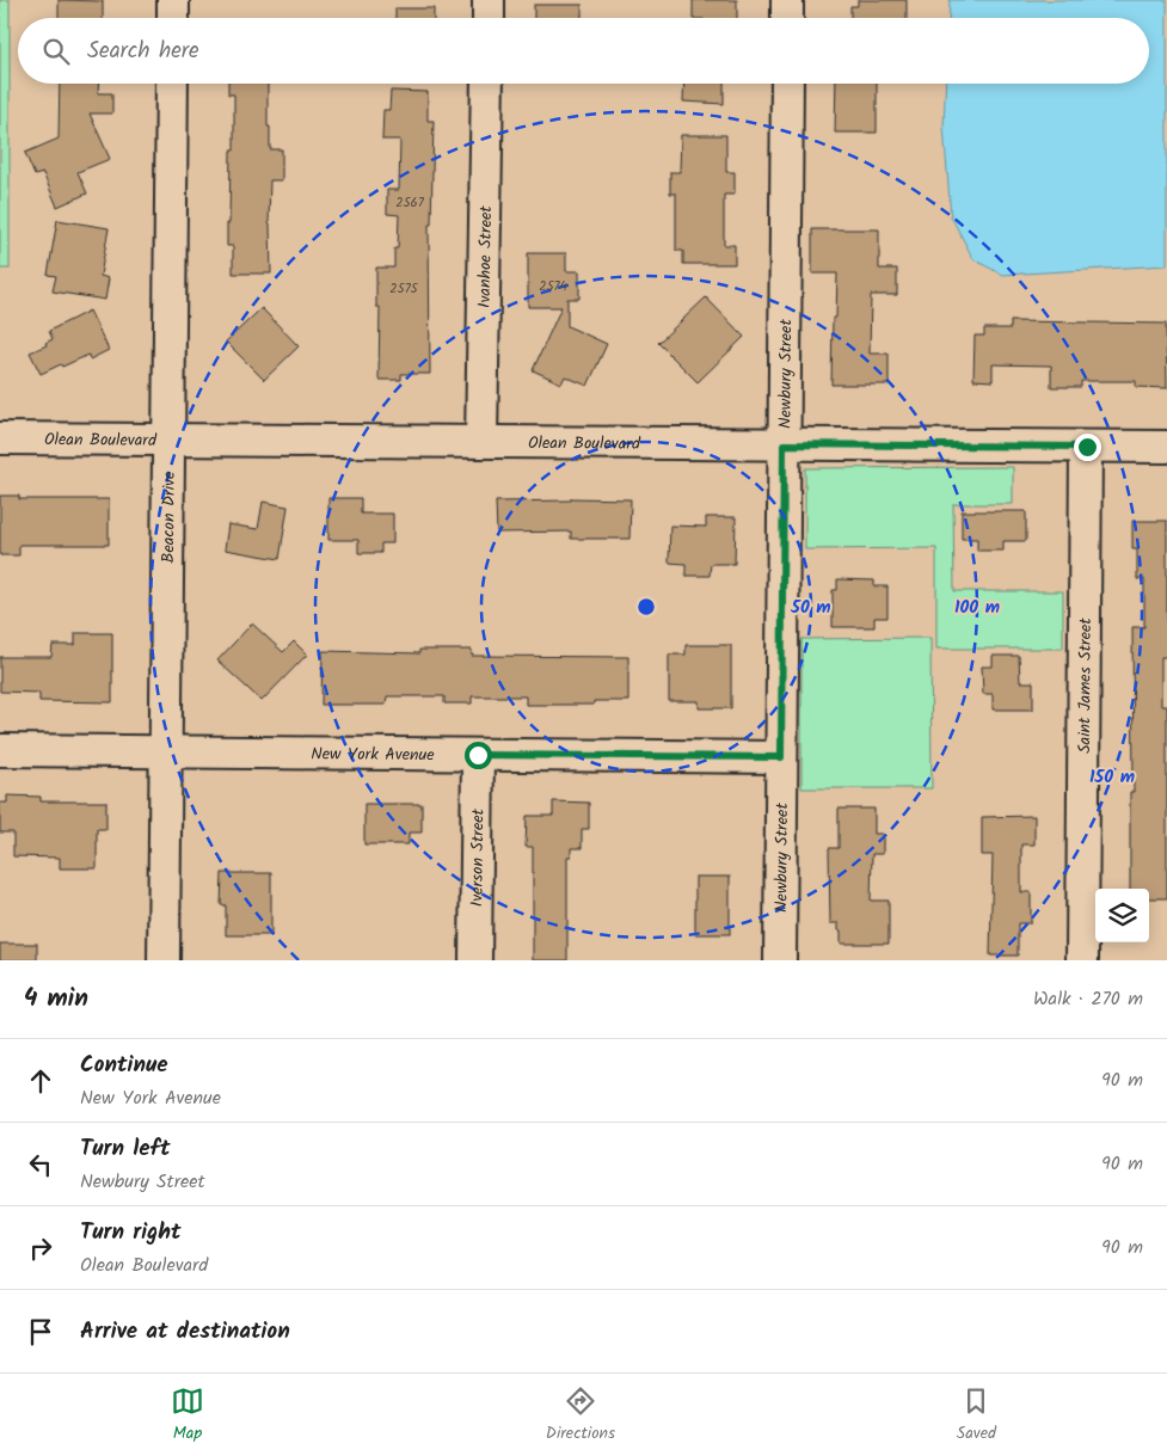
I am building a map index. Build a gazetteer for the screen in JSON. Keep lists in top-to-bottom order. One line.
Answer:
{"streets":{"street":["Ivanhoe Street","Newbury Street","Olean Boulevard","Beacon Drive","Saint James Street","New York Avenue","Iverson Street"]},"crossings":[["Ivanhoe Street","Olean Boulevard"],["Newbury Street","Olean Boulevard"],["Newbury Street","New York Avenue"],["Olean Boulevard","Beacon Drive"],["Olean Boulevard","Saint James Street"],["Beacon Drive","New York Avenue"],["New York Avenue","Iverson Street"]],"house_numbers":["2567","2574","2575"],"page":{"search":"Search here","heading":["4 min","Walk · 270 m"],"list":[["Continue","New York Avenue","90 m"],["Turn left","Newbury Street","90 m"],["Turn right","Olean Boulevard","90 m"],"Arrive at destination"],"nav":["Map","Directions","Saved"]},"rings":["50 m","100 m","150 m"]}
